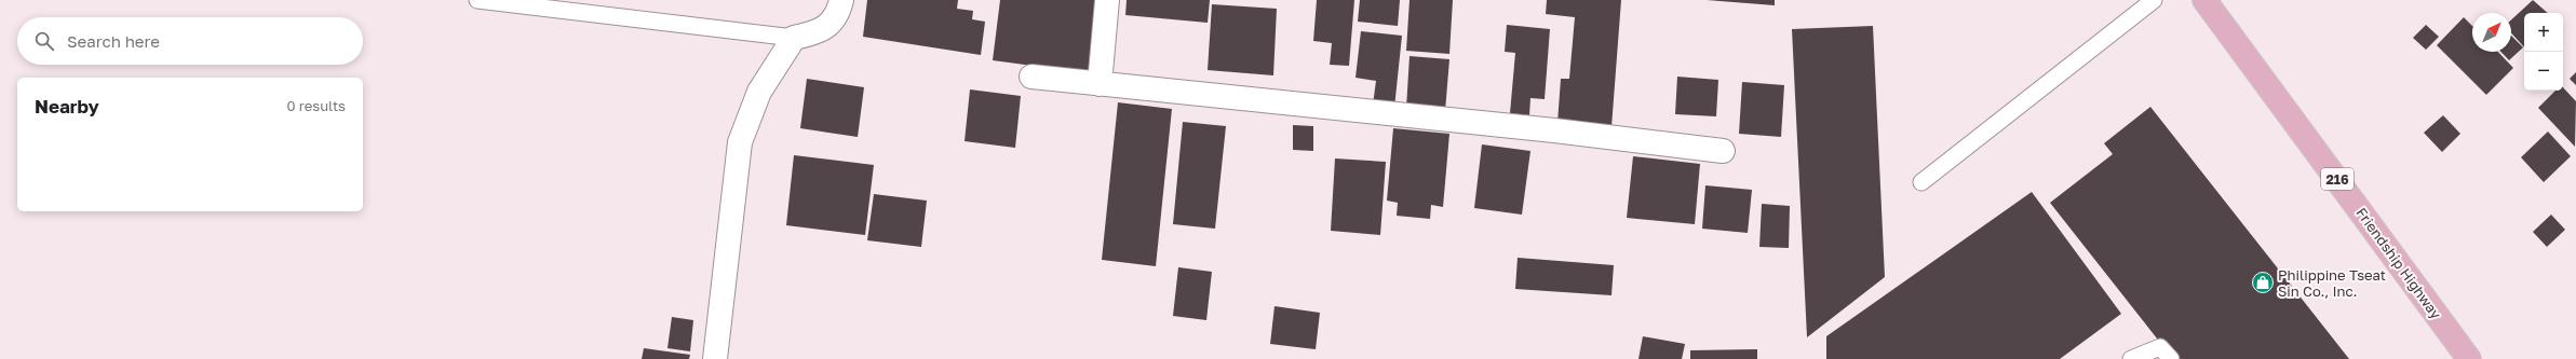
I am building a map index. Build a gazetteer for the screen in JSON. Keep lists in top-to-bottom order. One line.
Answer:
{"streets":{"main road":["216","Friendship Highway"]},"places":{"shop":["Philippine Tseat Sin Co., Inc."]},"north":"top right","page":{"map_buttons":["+","−"],"search":"Search here","heading":["Nearby","0 results"]}}
